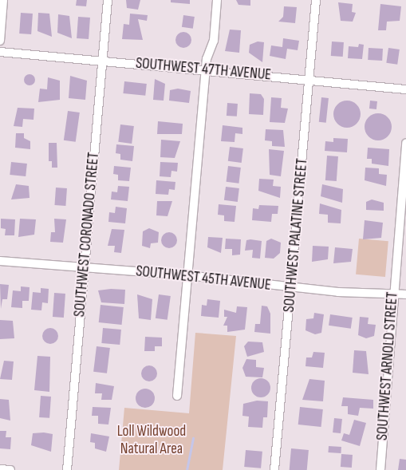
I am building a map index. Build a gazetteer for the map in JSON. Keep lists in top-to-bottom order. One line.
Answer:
{"streets":{"street":["SOUTHWEST 47TH AVENUE","SOUTHWEST CORONADO STREET","SOUTHWEST PALATINE STREET","SOUTHWEST 45TH AVENUE","SOUTHWEST ARNOLD STREET"]},"crossings":[["SOUTHWEST 47TH AVENUE","SOUTHWEST CORONADO STREET"],["SOUTHWEST 47TH AVENUE","SOUTHWEST PALATINE STREET"],["SOUTHWEST CORONADO STREET","SOUTHWEST 45TH AVENUE"],["SOUTHWEST PALATINE STREET","SOUTHWEST 45TH AVENUE"],["SOUTHWEST 45TH AVENUE","SOUTHWEST ARNOLD STREET"]],"parks":["Loll Wildwood Natural Area"]}
